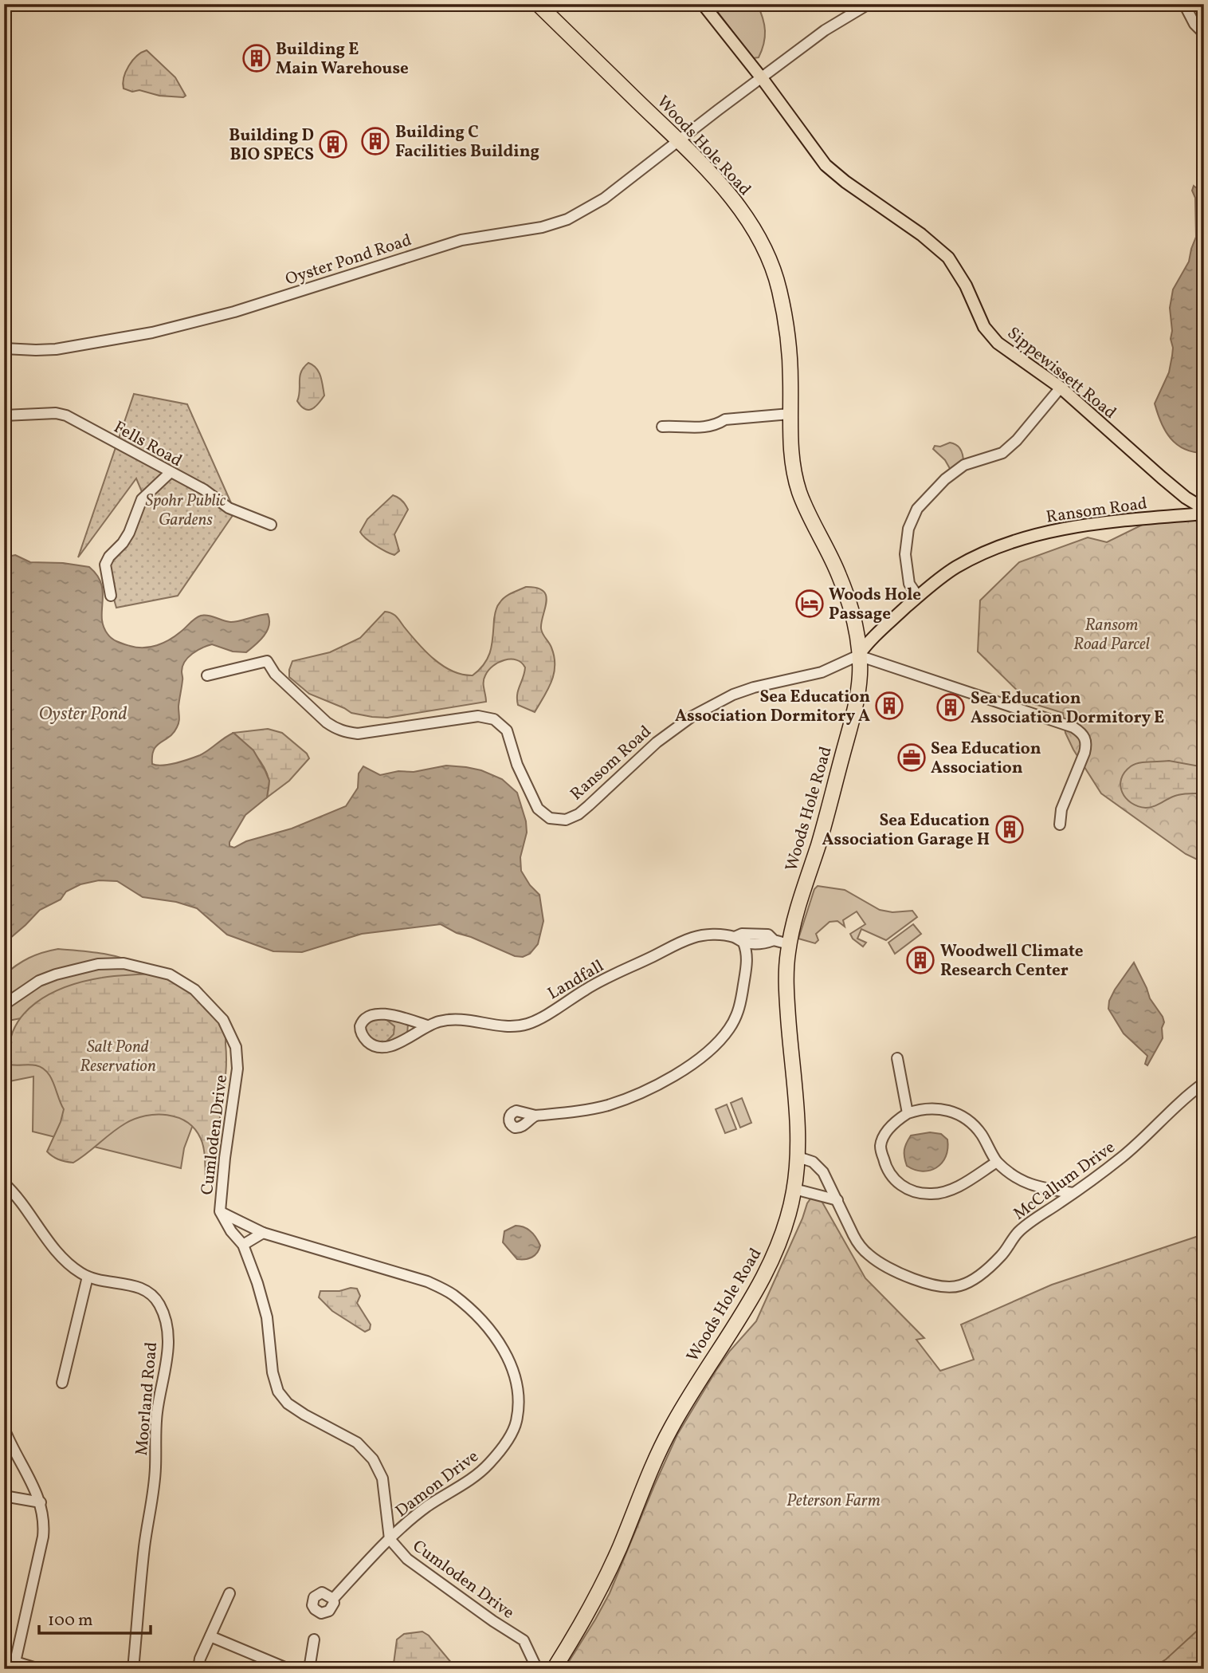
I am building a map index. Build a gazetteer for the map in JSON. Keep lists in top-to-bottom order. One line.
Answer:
{"streets":{"highway":["Woods Hole Road"],"main road":["Sippewissett Road","Ransom Road"],"street":["Oyster Pond Road","Fells Road","Landfall","Cumloden Drive","McCallum Drive","Moorland Road","Damon Drive"]},"crossings":[["Woods Hole Road","Oyster Pond Road"],["Woods Hole Road","Ransom Road"],["Woods Hole Road","Landfall"],["Woods Hole Road","McCallum Drive"],["Oyster Pond Road","Sippewissett Road"],["Cumloden Drive","Damon Drive"]],"water":["Oyster Pond"],"parks":["Spohr Public Gardens","Ransom Road Parcel","Salt Pond Reservation","Peterson Farm"],"places":{"building":["Building E Main Warehouse","Building C Facilities Building","Building D BIO SPECS","Sea Education Association Dormitory A","Sea Education Association Dormitory E","Sea Education Association Garage H","Woodwell Climate Research Center"],"hotel":["Woods Hole Passage"],"office":["Sea Education Association"]},"scale_bar":"100 m"}
